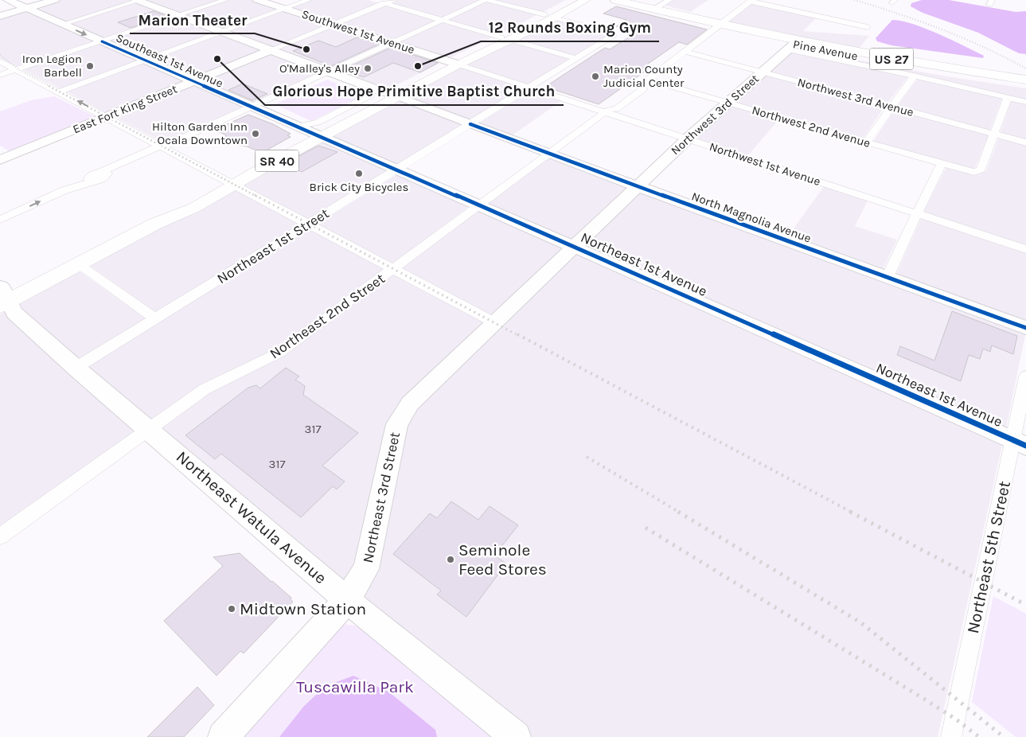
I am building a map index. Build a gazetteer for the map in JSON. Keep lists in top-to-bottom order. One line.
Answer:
{"streets":{"main road":["Southwest 1st Avenue","Pine Avenue","US 27","Southeast 1st Avenue","East Fort King Street","Northwest 3rd Street","SR 40","North Magnolia Avenue","Northeast 1st Avenue","Northeast 3rd Street","Northeast Watula Avenue"],"street":["Northwest 3rd Avenue","Northwest 2nd Avenue","Northwest 1st Avenue","Northeast 1st Street","Northeast 2nd Street","Northeast 5th Street"]},"crossings":[["Southwest 1st Avenue","SR 40"],["Southwest 1st Avenue","Northwest 1st Avenue"],["Pine Avenue","Northwest 3rd Street"],["Southeast 1st Avenue","East Fort King Street"],["Southeast 1st Avenue","Northeast 1st Avenue"],["Northwest 3rd Avenue","Northwest 3rd Street"],["Northwest 3rd Avenue","Northwest 2nd Avenue"],["East Fort King Street","North Magnolia Avenue"],["Northwest 3rd Street","Northwest 2nd Avenue"],["Northwest 3rd Street","Northwest 1st Avenue"],["Northwest 3rd Street","North Magnolia Avenue"],["Northwest 3rd Street","Northeast 3rd Street"],["Northwest 2nd Avenue","Northeast 2nd Street"],["SR 40","Northwest 1st Avenue"],["SR 40","North Magnolia Avenue"],["SR 40","Northeast 1st Street"],["SR 40","Northeast 1st Avenue"],["SR 40","Northeast Watula Avenue"],["Northwest 1st Avenue","Northeast 1st Street"],["Northwest 1st Avenue","Northeast 2nd Street"],["North Magnolia Avenue","Northeast 1st Street"],["North Magnolia Avenue","Northeast 2nd Street"],["North Magnolia Avenue","Northeast 3rd Street"],["Northeast 1st Street","Northeast 1st Avenue"],["Northeast 1st Street","Northeast Watula Avenue"],["Northeast 1st Avenue","Northeast 2nd Street"],["Northeast 1st Avenue","Northeast 3rd Street"],["Northeast 1st Avenue","Northeast 5th Street"],["Northeast 2nd Street","Northeast Watula Avenue"],["Northeast 3rd Street","Northeast Watula Avenue"]],"parks":["Tuscawilla Park"],"places":["Marion Theater","Glorious Hope Primitive Baptist Church","Iron Legion Barbell","12 Rounds Boxing Gym","O'Malley's Alley","Marion County Judicial Center","Hilton Garden Inn Ocala Downtown","Brick City Bicycles","Seminole Feed Stores","Midtown Station"],"house_numbers":["317","317"]}
